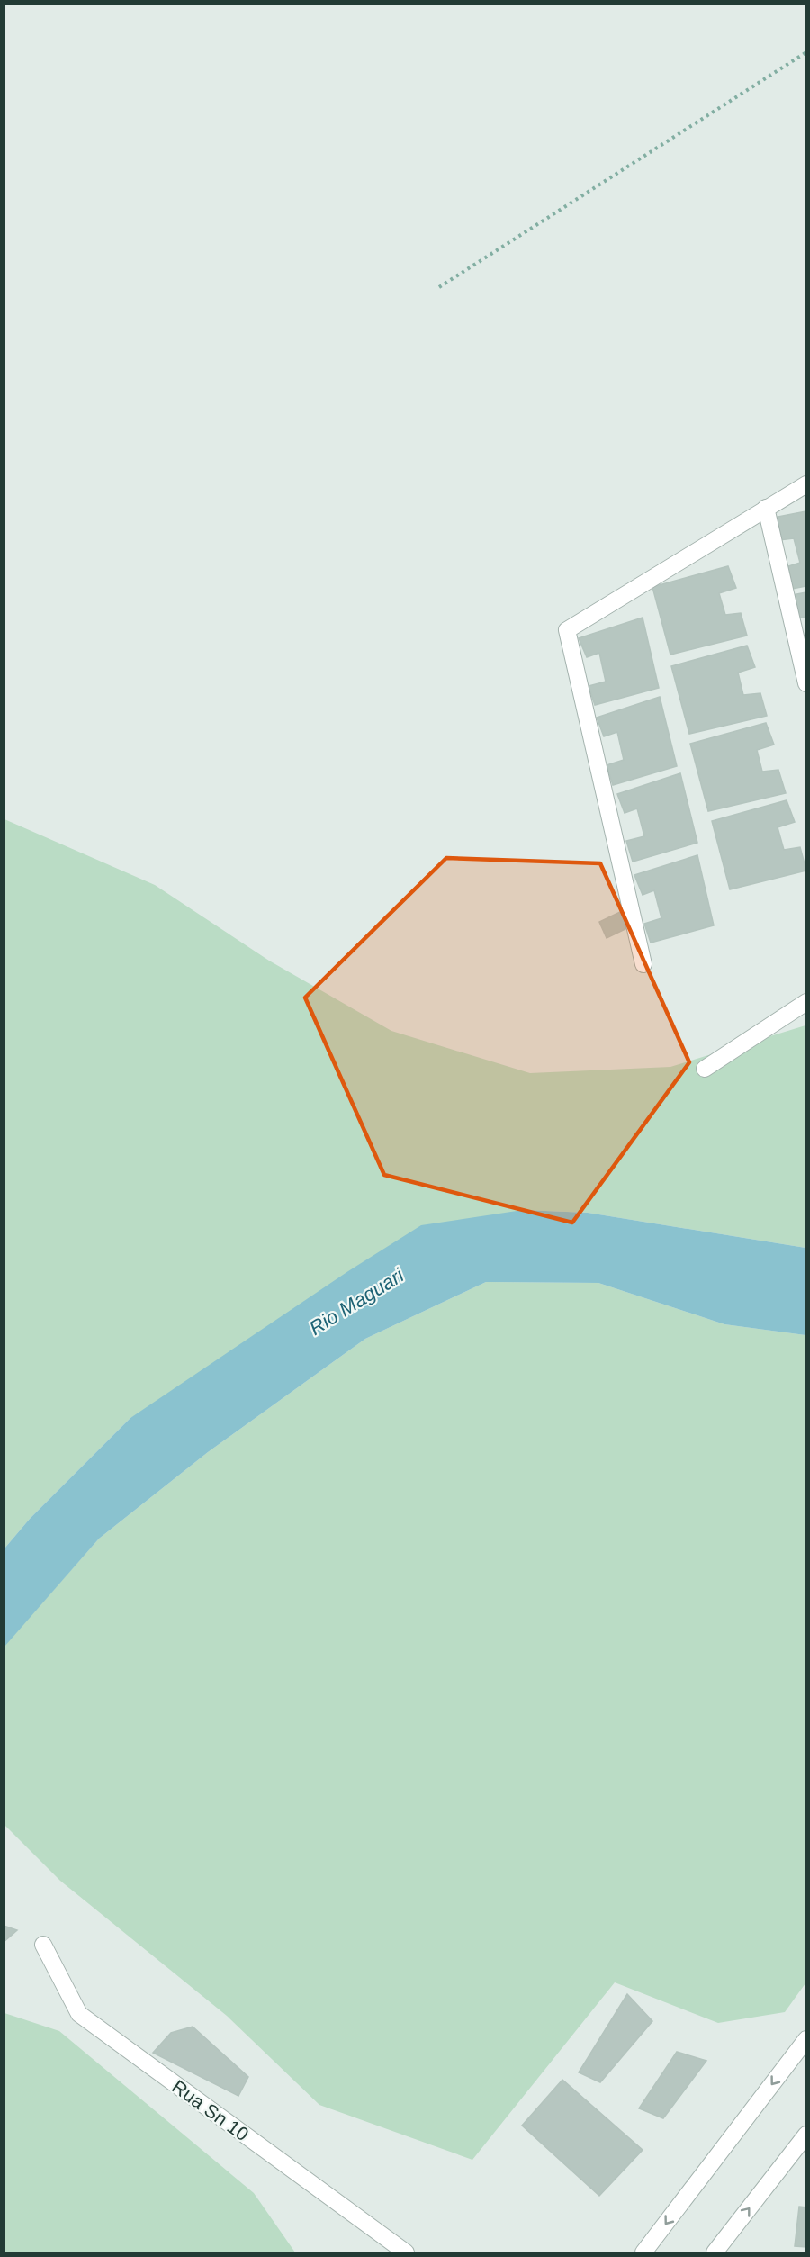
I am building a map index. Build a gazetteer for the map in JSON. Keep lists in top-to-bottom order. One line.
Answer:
{"streets":{"street":["Rua Sn 10"]},"water":["Rio Maguari"]}
